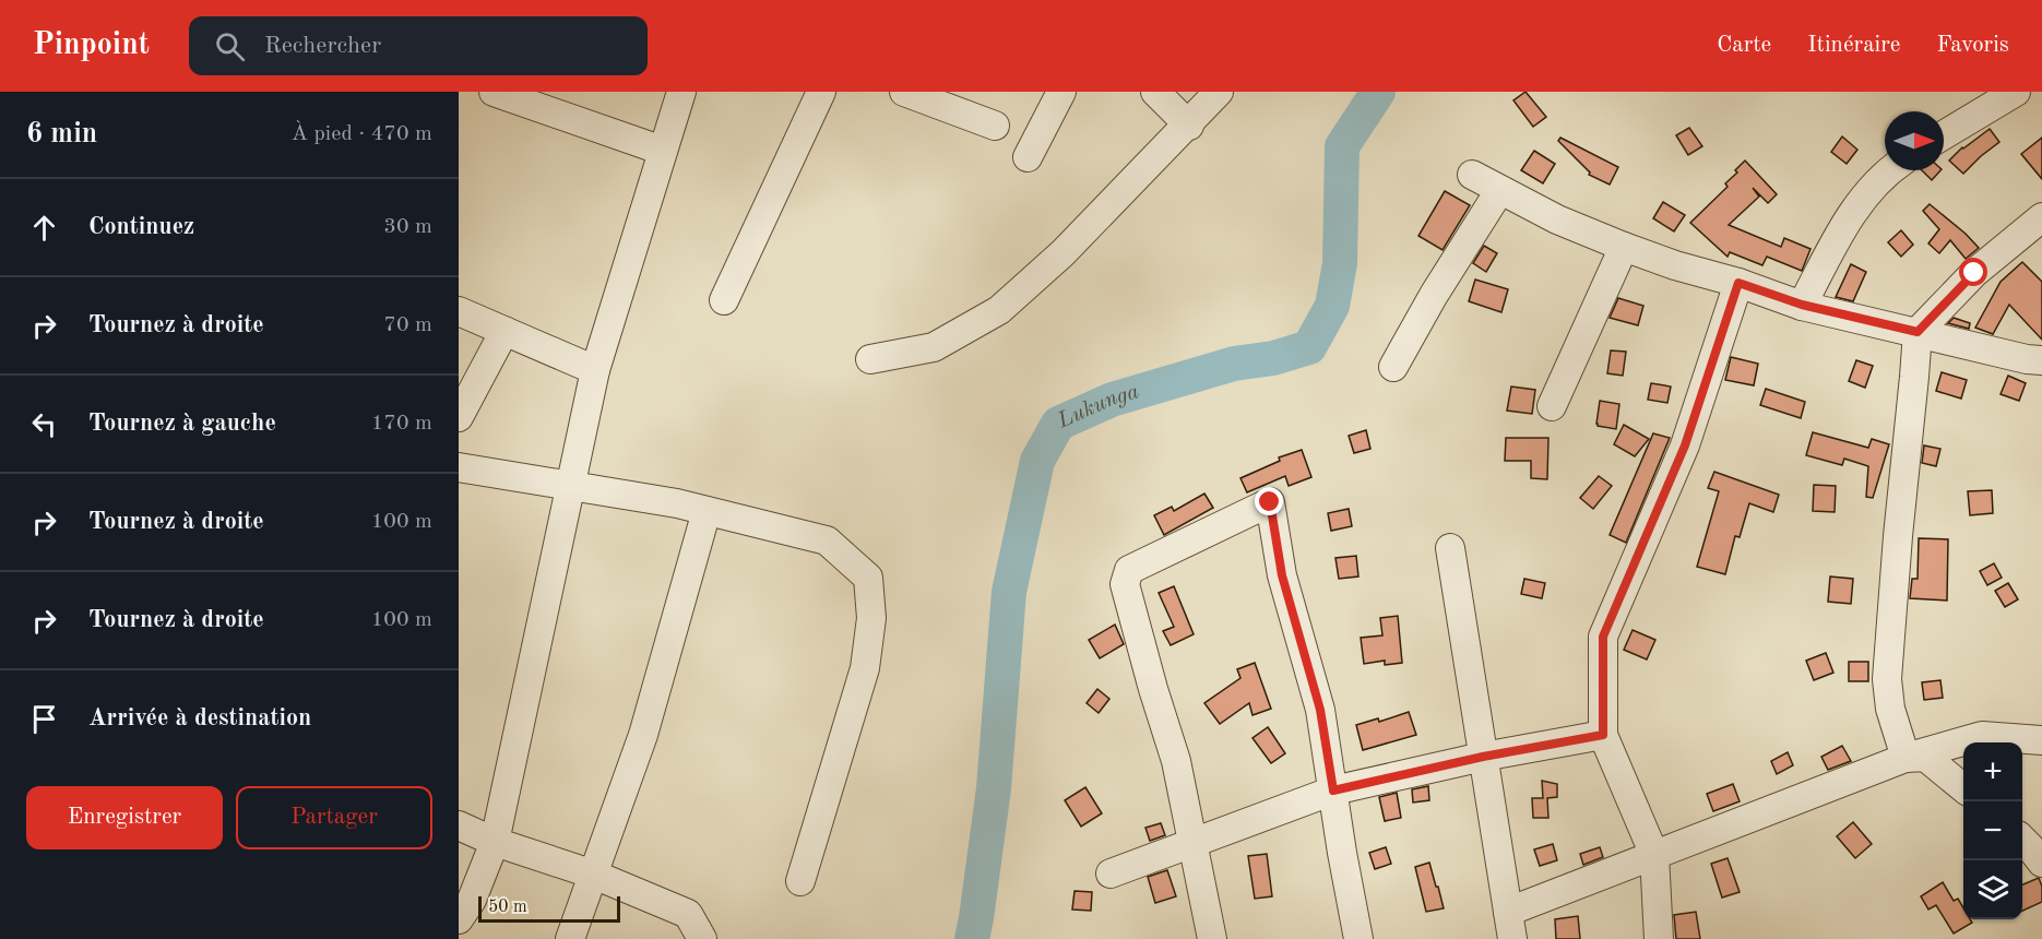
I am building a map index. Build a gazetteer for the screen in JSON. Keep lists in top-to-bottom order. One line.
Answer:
{"water":["Lukunga"],"scale_bar":"50 m","north":"right","page":{"header":"Pinpoint","search":"Rechercher","nav":["Carte","Itinéraire","Favoris"],"heading":["6 min","À pied · 470 m"],"list":[["Continuez","30 m"],["Tournez à droite","70 m"],["Tournez à gauche","170 m"],["Tournez à droite","100 m"],["Tournez à droite","100 m"],"Arrivée à destination"],"map_buttons":["+","−"],"buttons":["Enregistrer","Partager"],"scale":"50 m"}}
